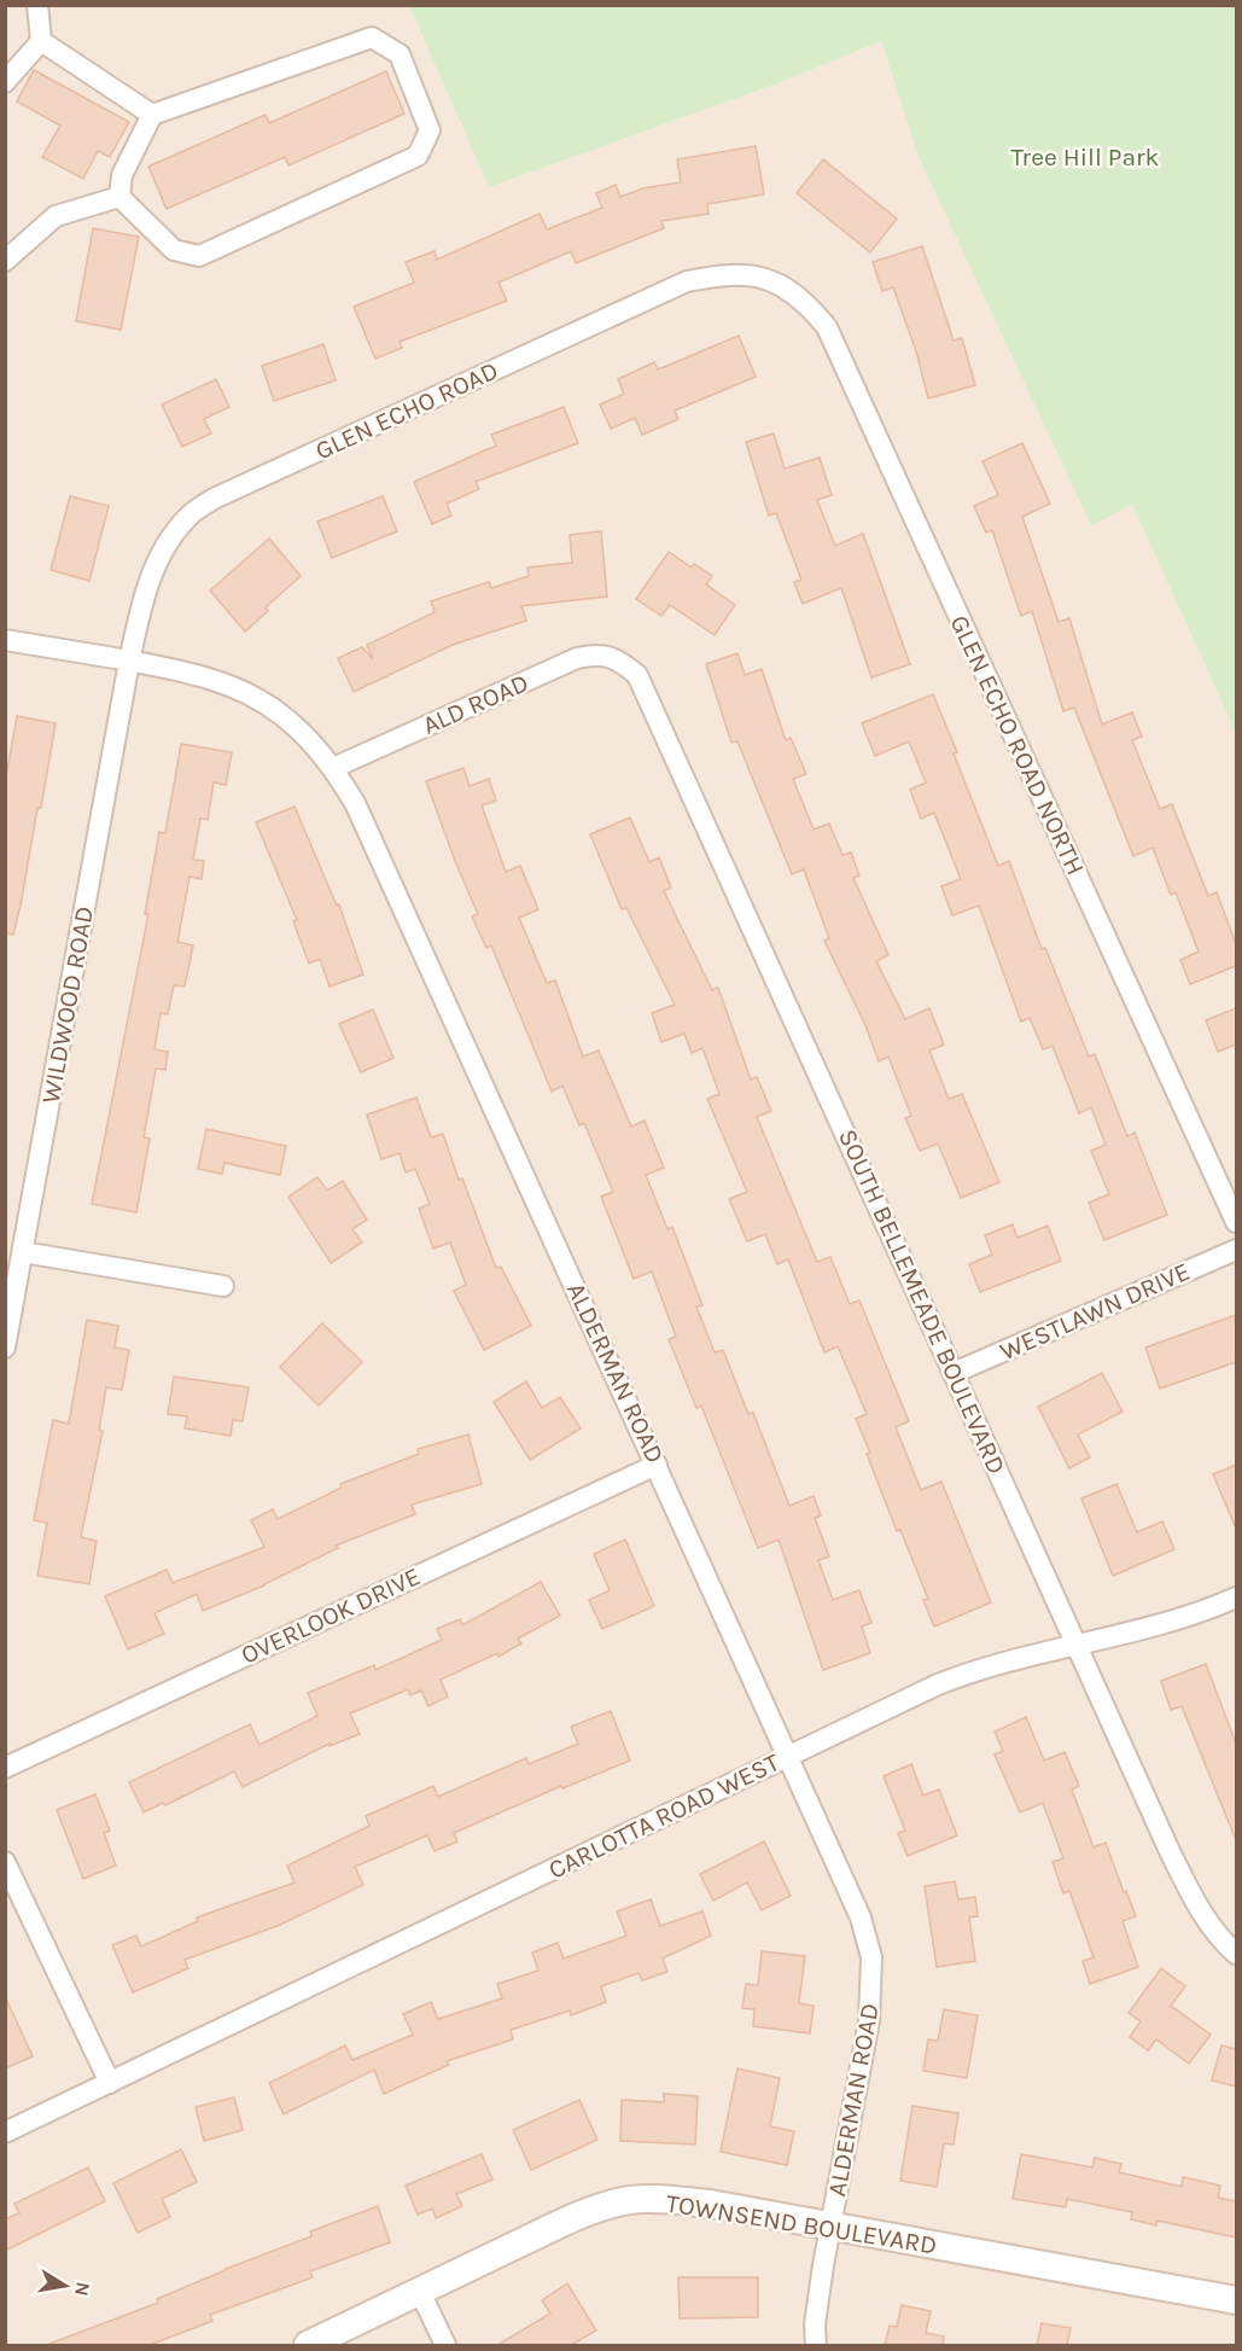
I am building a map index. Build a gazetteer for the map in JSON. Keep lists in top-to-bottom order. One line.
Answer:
{"streets":{"street":["GLEN ECHO ROAD","ALD ROAD","GLEN ECHO ROAD NORTH","WILDWOOD ROAD","SOUTH BELLEMEADE BOULEVARD","WESTLAWN DRIVE","ALDERMAN ROAD","OVERLOOK DRIVE","CARLOTTA ROAD WEST","TOWNSEND BOULEVARD"]},"crossings":[["GLEN ECHO ROAD","GLEN ECHO ROAD NORTH"],["GLEN ECHO ROAD","WILDWOOD ROAD"],["GLEN ECHO ROAD","ALDERMAN ROAD"],["ALD ROAD","SOUTH BELLEMEADE BOULEVARD"],["ALD ROAD","ALDERMAN ROAD"],["WILDWOOD ROAD","ALDERMAN ROAD"],["SOUTH BELLEMEADE BOULEVARD","WESTLAWN DRIVE"],["SOUTH BELLEMEADE BOULEVARD","CARLOTTA ROAD WEST"],["ALDERMAN ROAD","OVERLOOK DRIVE"],["ALDERMAN ROAD","CARLOTTA ROAD WEST"],["ALDERMAN ROAD","TOWNSEND BOULEVARD"]],"parks":["Tree Hill Park"],"north":"right"}
